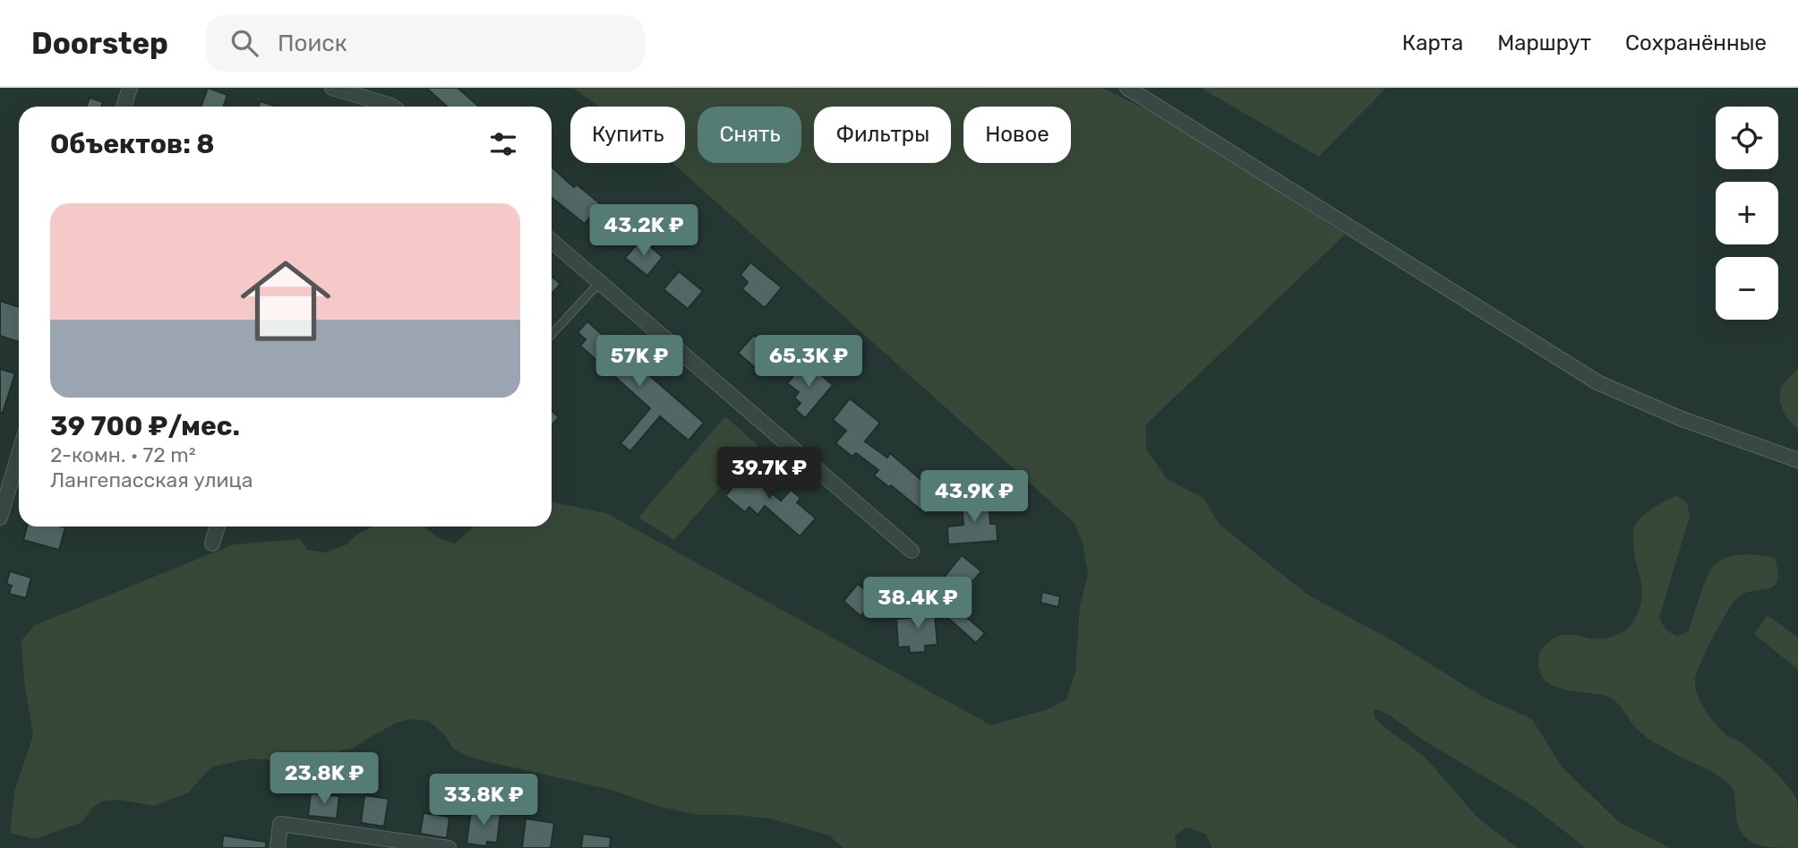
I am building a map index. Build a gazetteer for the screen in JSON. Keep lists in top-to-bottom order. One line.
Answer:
{"page":{"header":"Doorstep","search":"Поиск","nav":["Карта","Маршрут","Сохранённые"],"map_buttons":["+","−"],"chip":["Купить","Снять","Фильтры","Новое"],"heading":"Объектов: 8","list":[{"name":"39 700 ₽/мес.","note":"2-комн. · 72 m² · Лангепасская улица"}],"price":["43.2K ₽","57K ₽","65.3K ₽","39.7K ₽","43.9K ₽","38.4K ₽","23.8K ₽","33.8K ₽"]}}
